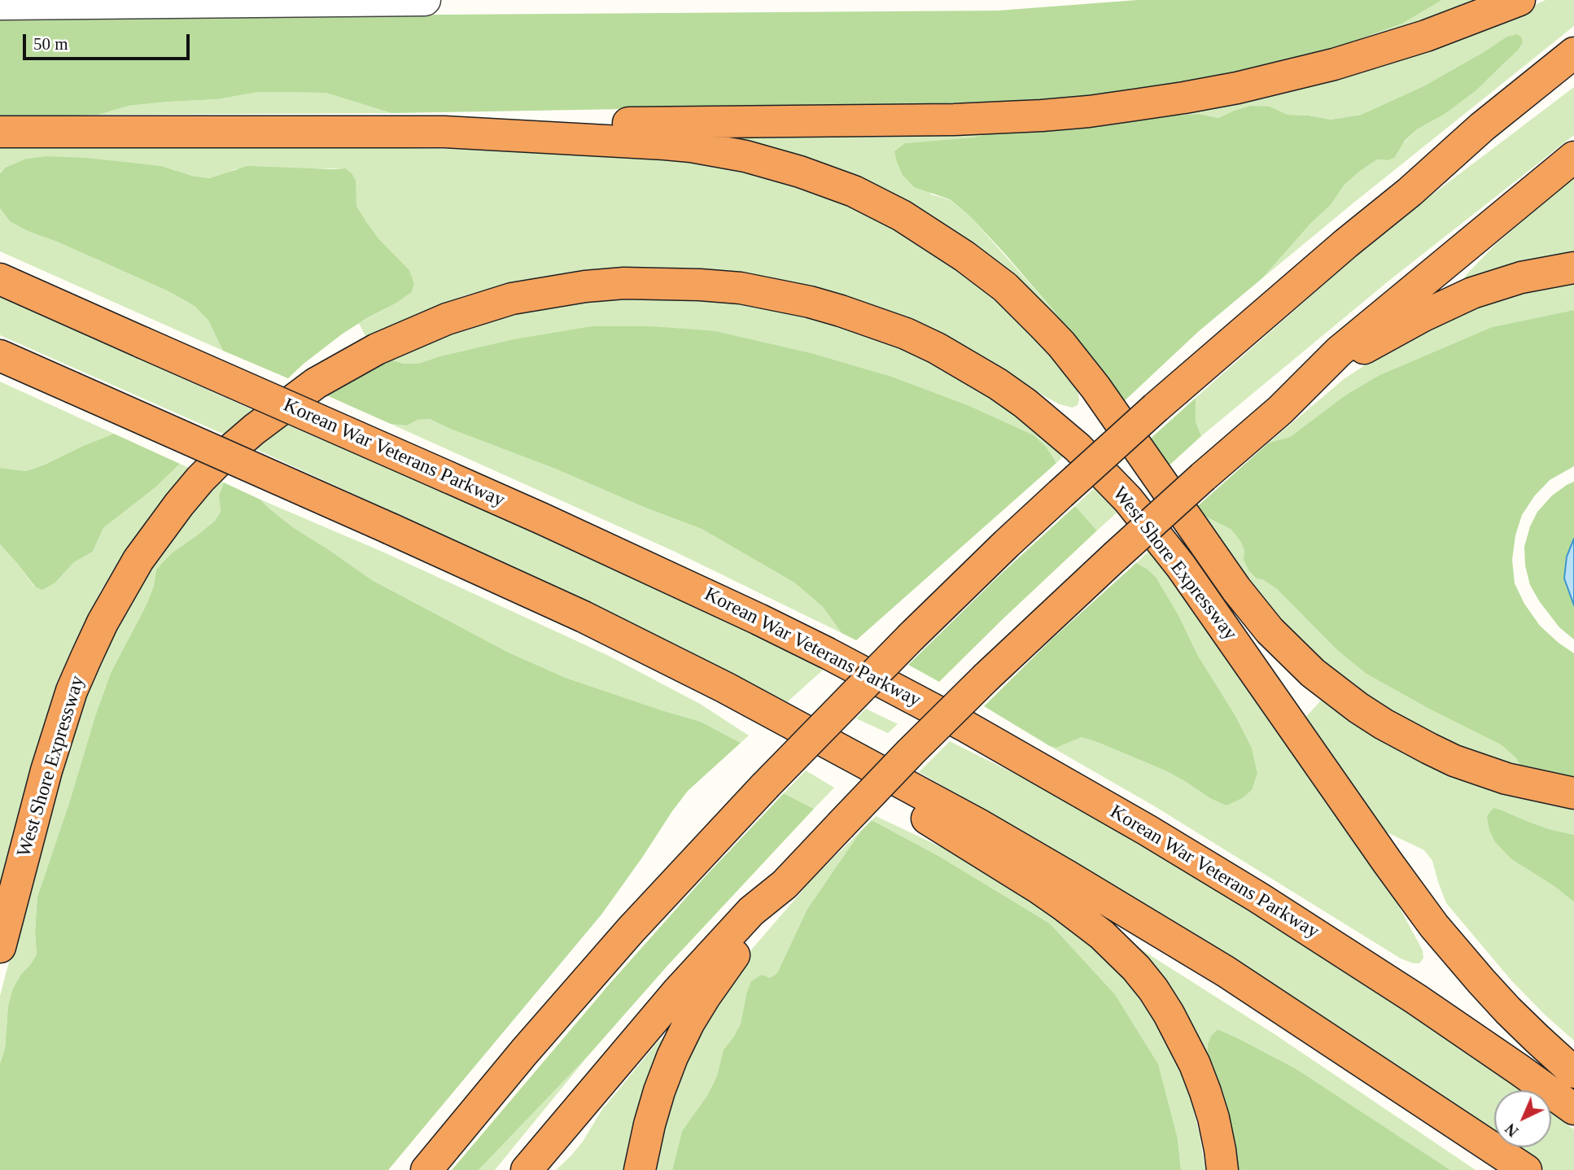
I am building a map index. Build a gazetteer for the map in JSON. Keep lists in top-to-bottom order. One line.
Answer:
{"streets":{"highway":["Korean War Veterans Parkway","West Shore Expressway"]},"scale_bar":"50 m","north":"bottom left"}
